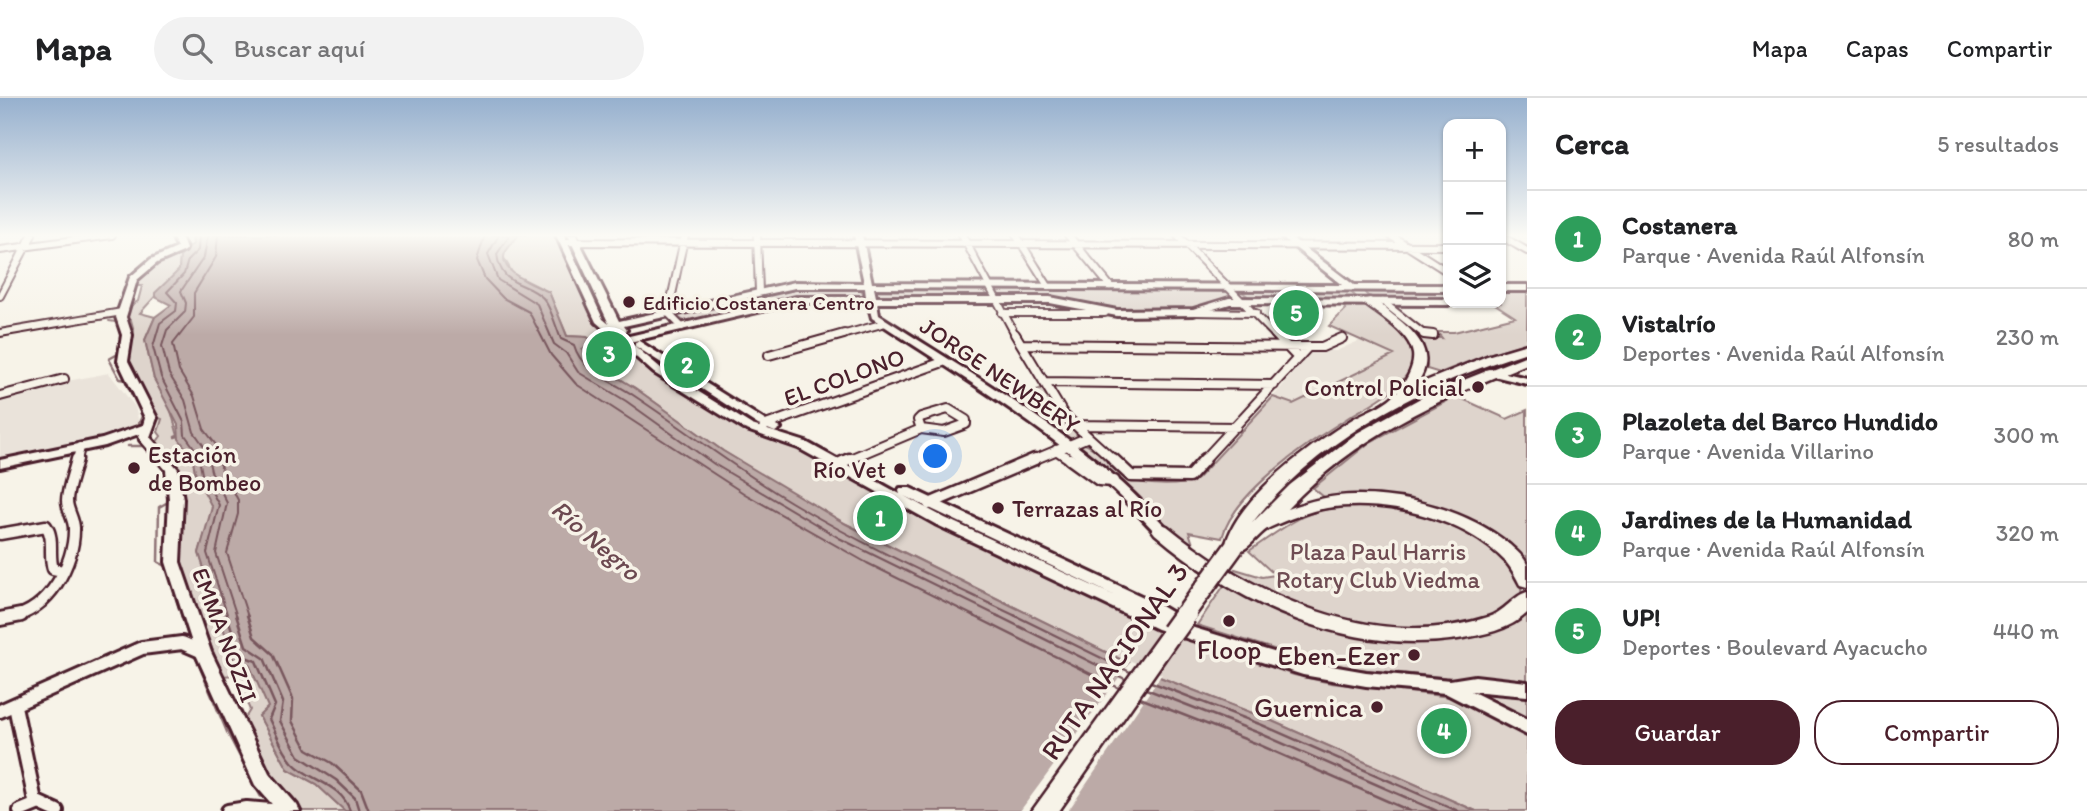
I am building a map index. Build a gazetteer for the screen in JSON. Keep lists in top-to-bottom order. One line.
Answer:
{"streets":{"highway":["RUTA NACIONAL 3"],"main road":["JORGE NEWBERY","EMMA NOZZI"],"street":["EL COLONO"]},"crossings":[["JORGE NEWBERY","EL COLONO"]],"water":["Río Negro"],"parks":["Plaza Paul Harris Rotary Club Viedma"],"places":["Edificio Costanera Centro","Control Policial","Estación de Bombeo","Río Vet","Terrazas al Río","Floop","Eben-Ezer","Guernica"],"page":{"header":"Mapa","search":"Buscar aquí","nav":["Mapa","Capas","Compartir"],"heading":["Cerca","5 resultados"],"map_buttons":["+","−"],"list":[{"mark":"1","name":"Costanera","note":"Parque · Avenida Raúl Alfonsín","value":"80 m"},{"mark":"2","name":"Vistalrío","note":"Deportes · Avenida Raúl Alfonsín","value":"230 m"},{"mark":"3","name":"Plazoleta del Barco Hundido","note":"Parque · Avenida Villarino","value":"300 m"},{"mark":"4","name":"Jardines de la Humanidad","note":"Parque · Avenida Raúl Alfonsín","value":"320 m"},{"mark":"5","name":"UP!","note":"Deportes · Boulevard Ayacucho","value":"440 m"}],"pins":["5","3","2","1","4"],"buttons":["Guardar","Compartir"]}}
